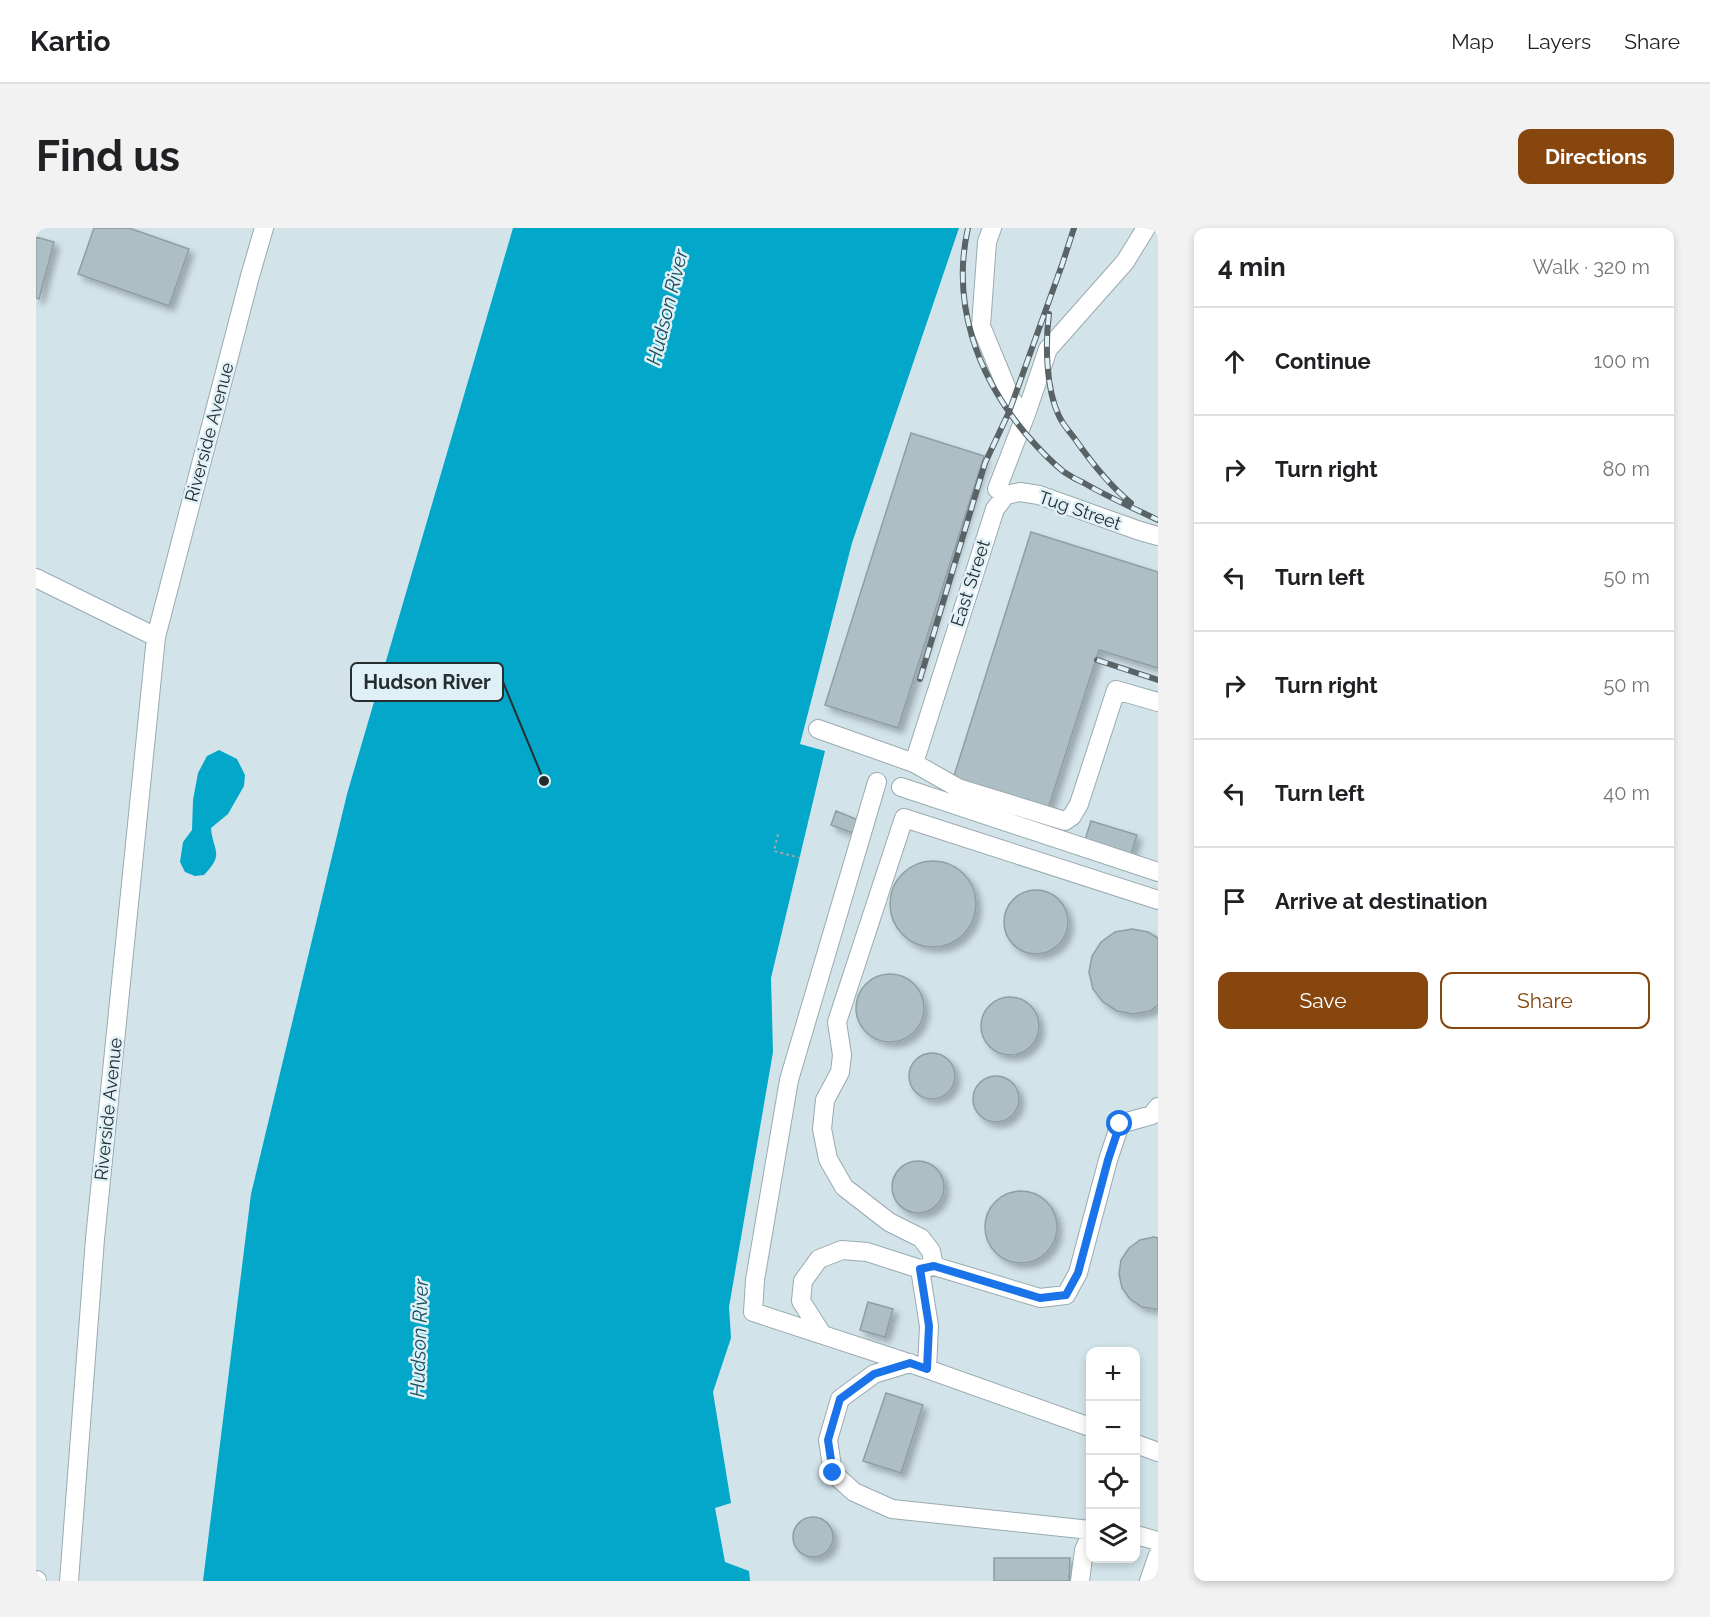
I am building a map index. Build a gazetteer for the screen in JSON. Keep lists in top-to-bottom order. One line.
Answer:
{"streets":{"street":["Riverside Avenue","Tug Street","East Street"]},"crossings":[["Tug Street","East Street"]],"water":["Hudson River"],"places":["Hudson River"],"page":{"header":"Kartio","nav":["Map","Layers","Share"],"buttons":["Directions",["Save","Share"]],"title":"Find us","heading":["4 min","Walk · 320 m"],"list":[["Continue","100 m"],["Turn right","80 m"],["Turn left","50 m"],["Turn right","50 m"],["Turn left","40 m"],"Arrive at destination"],"map_buttons":["+","−"]}}
